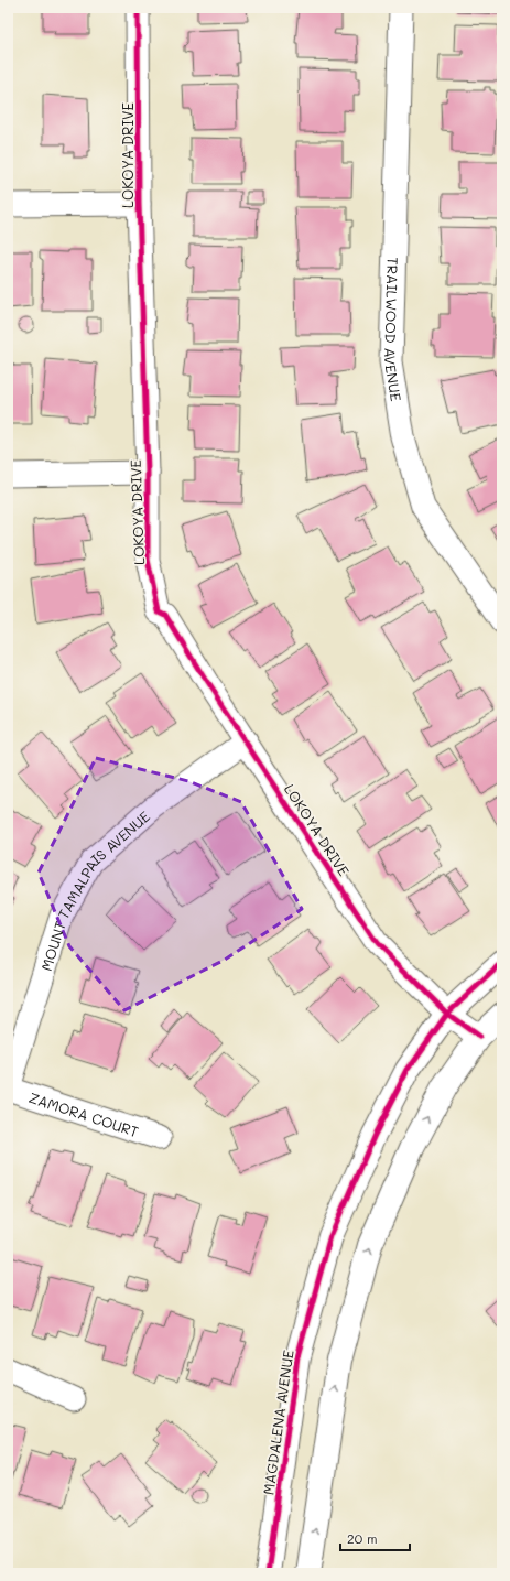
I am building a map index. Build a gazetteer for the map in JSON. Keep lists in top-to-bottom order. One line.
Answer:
{"streets":{"street":["LOKOYA DRIVE","TRAILWOOD AVENUE","MOUNT TAMALPAIS AVENUE","ZAMORA COURT","MAGDALENA AVENUE"]},"crossings":[["LOKOYA DRIVE","MOUNT TAMALPAIS AVENUE"],["LOKOYA DRIVE","MAGDALENA AVENUE"],["MOUNT TAMALPAIS AVENUE","ZAMORA COURT"]],"scale_bar":"20 m"}
